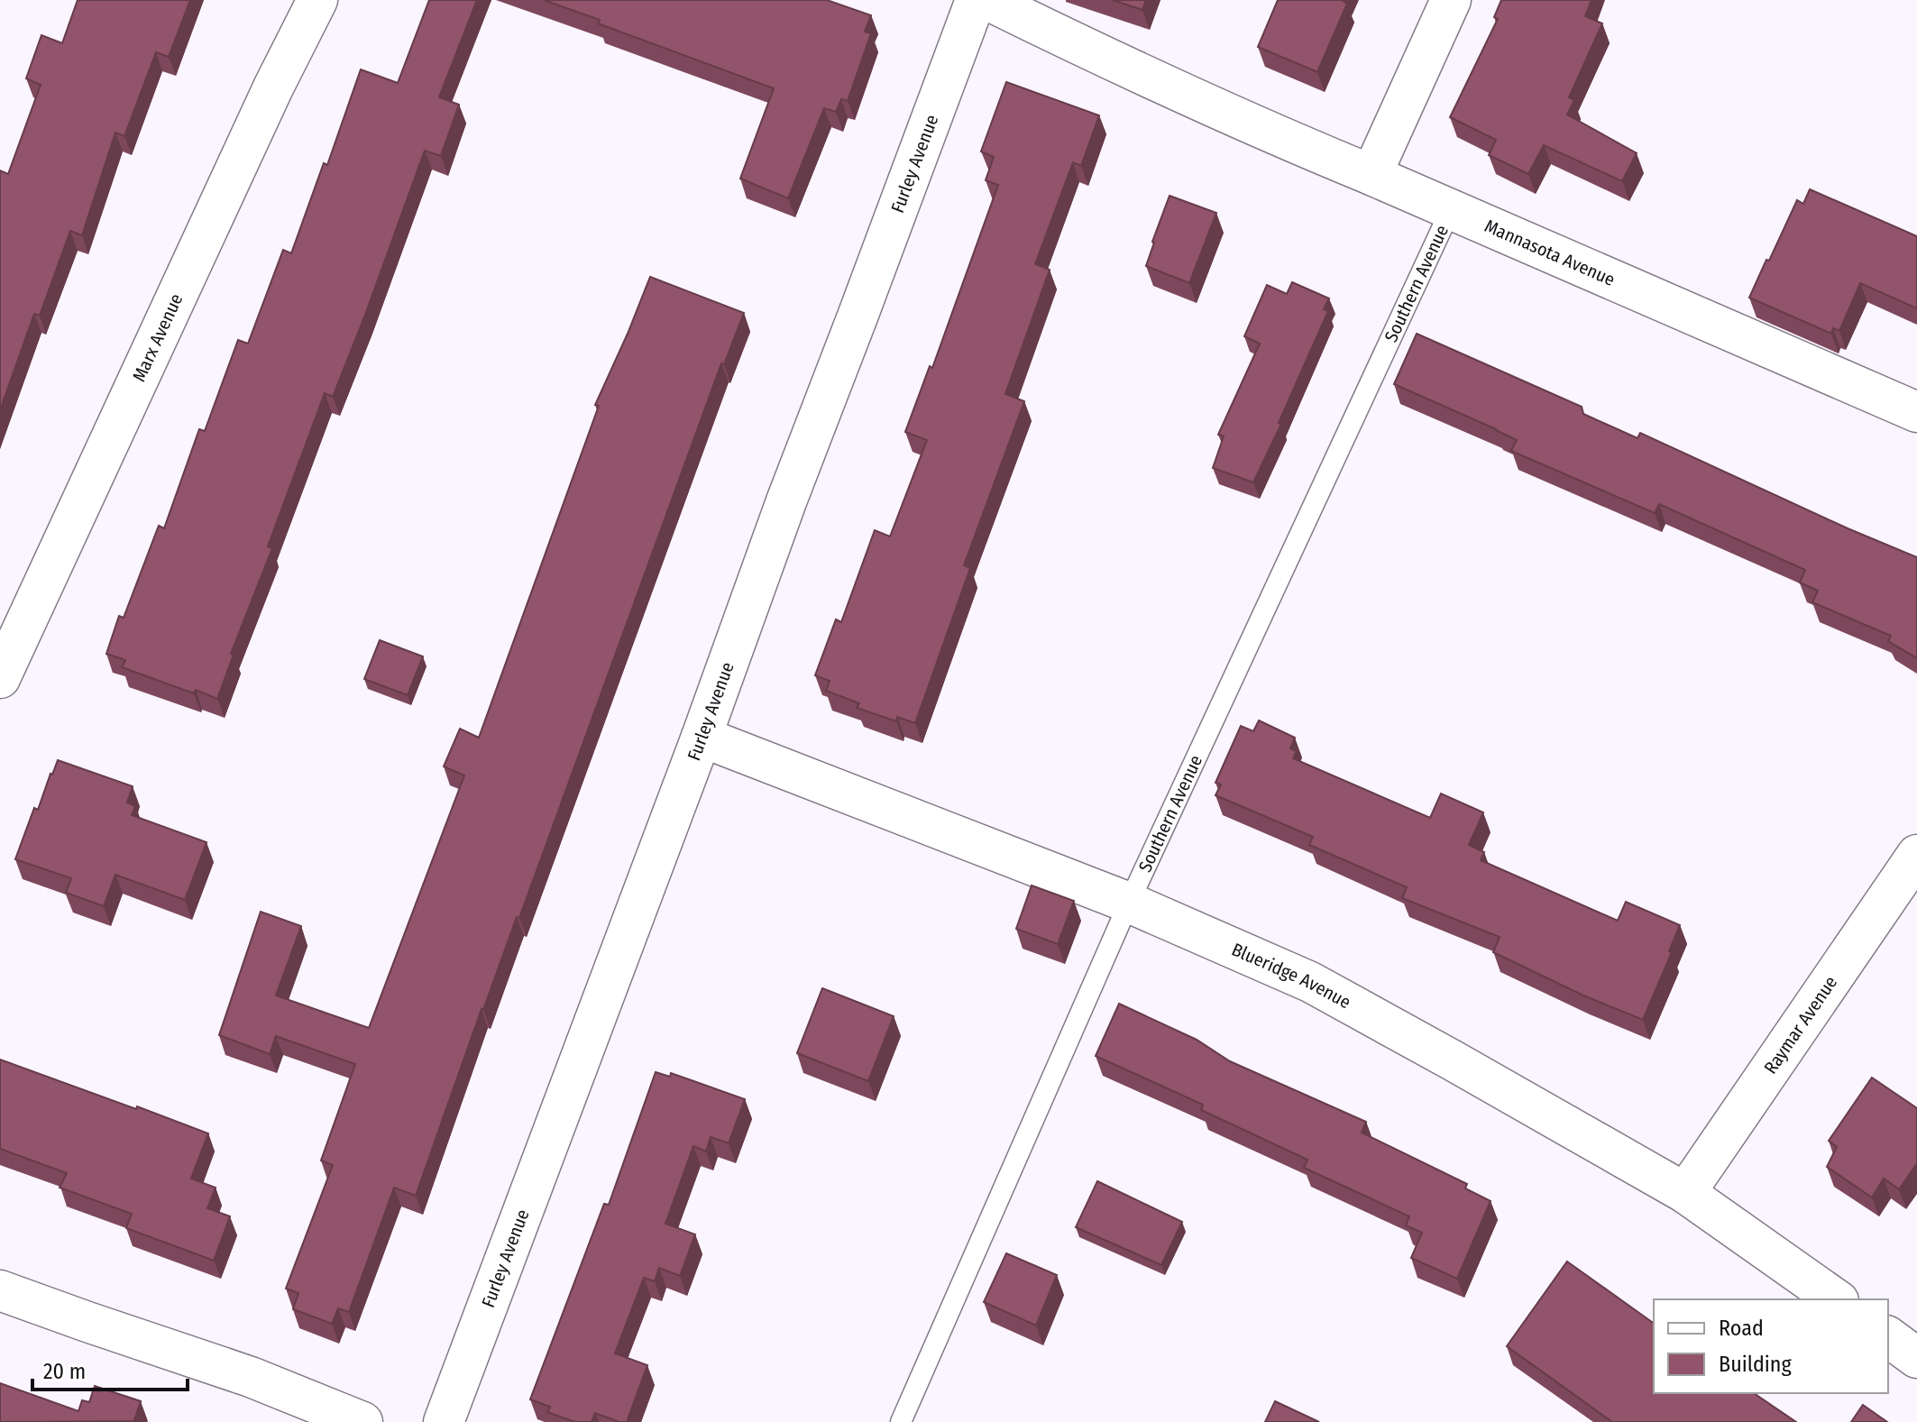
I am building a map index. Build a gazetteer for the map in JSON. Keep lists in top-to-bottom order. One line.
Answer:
{"streets":{"street":["Furley Avenue","Mannasota Avenue","Marx Avenue","Blueridge Avenue","Raymar Avenue"],"lane":["Southern Avenue"]},"crossings":[["Furley Avenue","Blueridge Avenue"],["Mannasota Avenue","Southern Avenue"],["Southern Avenue","Blueridge Avenue"],["Blueridge Avenue","Raymar Avenue"]],"legend":["Road","Building"],"scale_bar":"20 m"}
